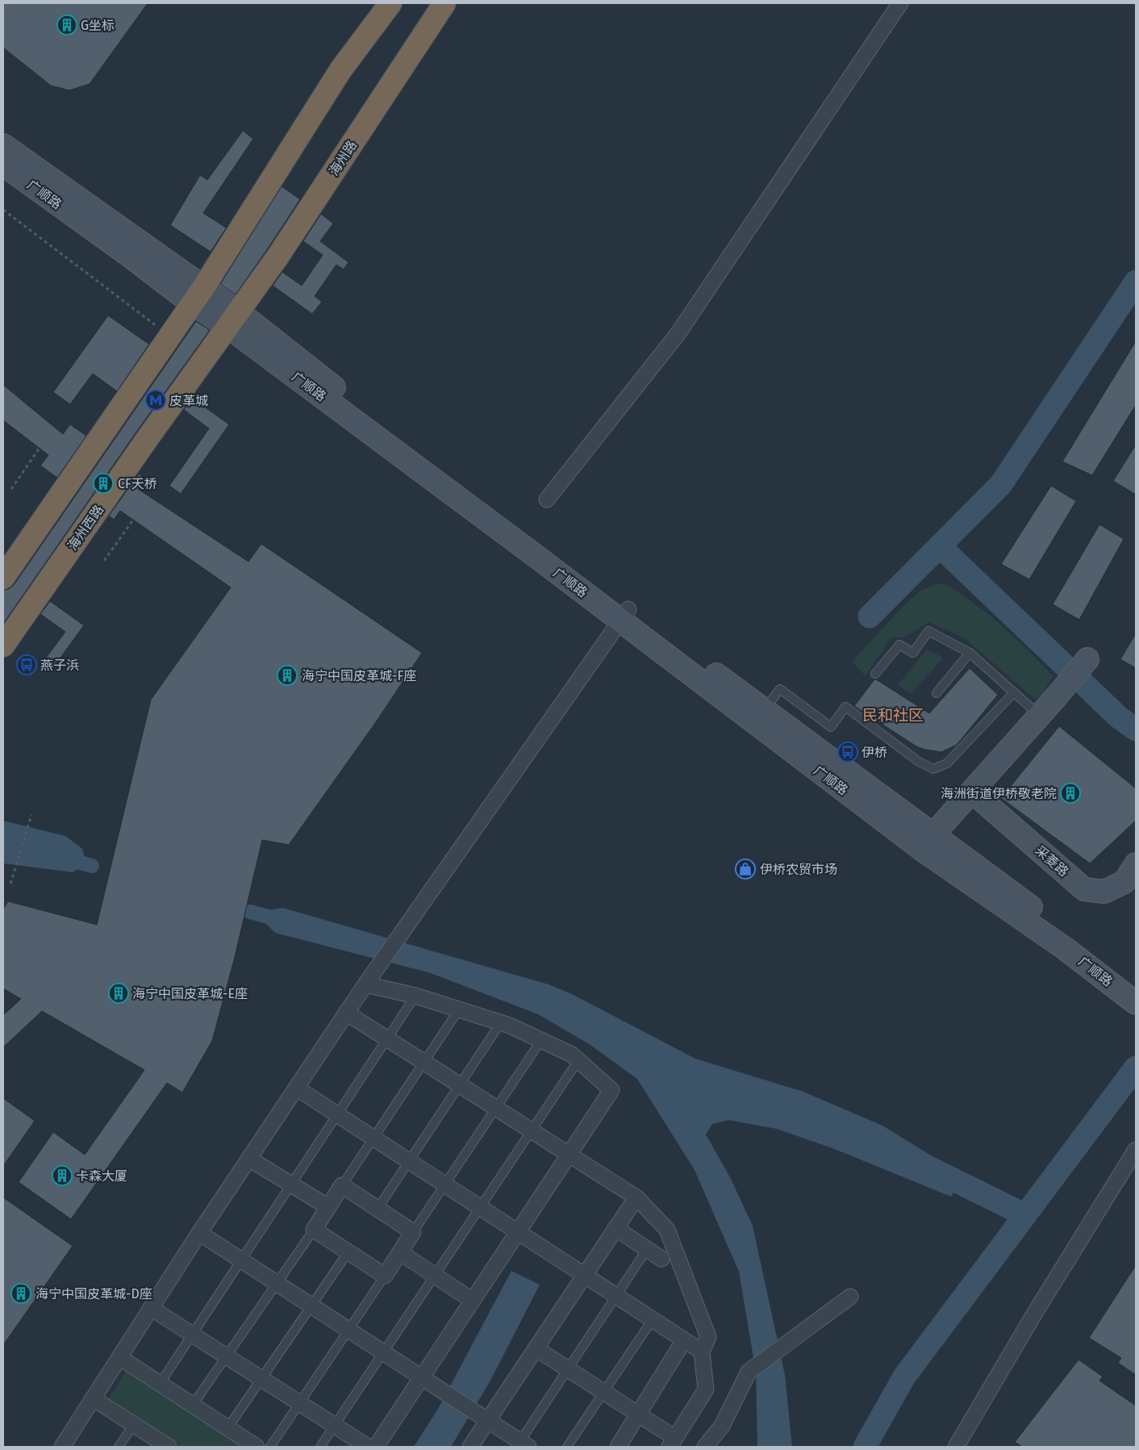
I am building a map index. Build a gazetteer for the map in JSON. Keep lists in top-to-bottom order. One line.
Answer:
{"streets":{"highway":["海州路","海州西路"],"main road":["广顺路","采菱路"]},"crossings":[["海州路","广顺路"],["海州路","海州西路"],["广顺路","海州西路"]],"districts":["民和社区"],"places":{"building":["G坐标","CF天桥","海宁中国皮革城-F座","海洲街道伊桥敬老院","海宁中国皮革城-E座","卡森大厦","海宁中国皮革城-D座"],"metro station":["皮革城"],"bus stop":["燕子浜","伊桥"],"shop":["伊桥农贸市场"]}}
